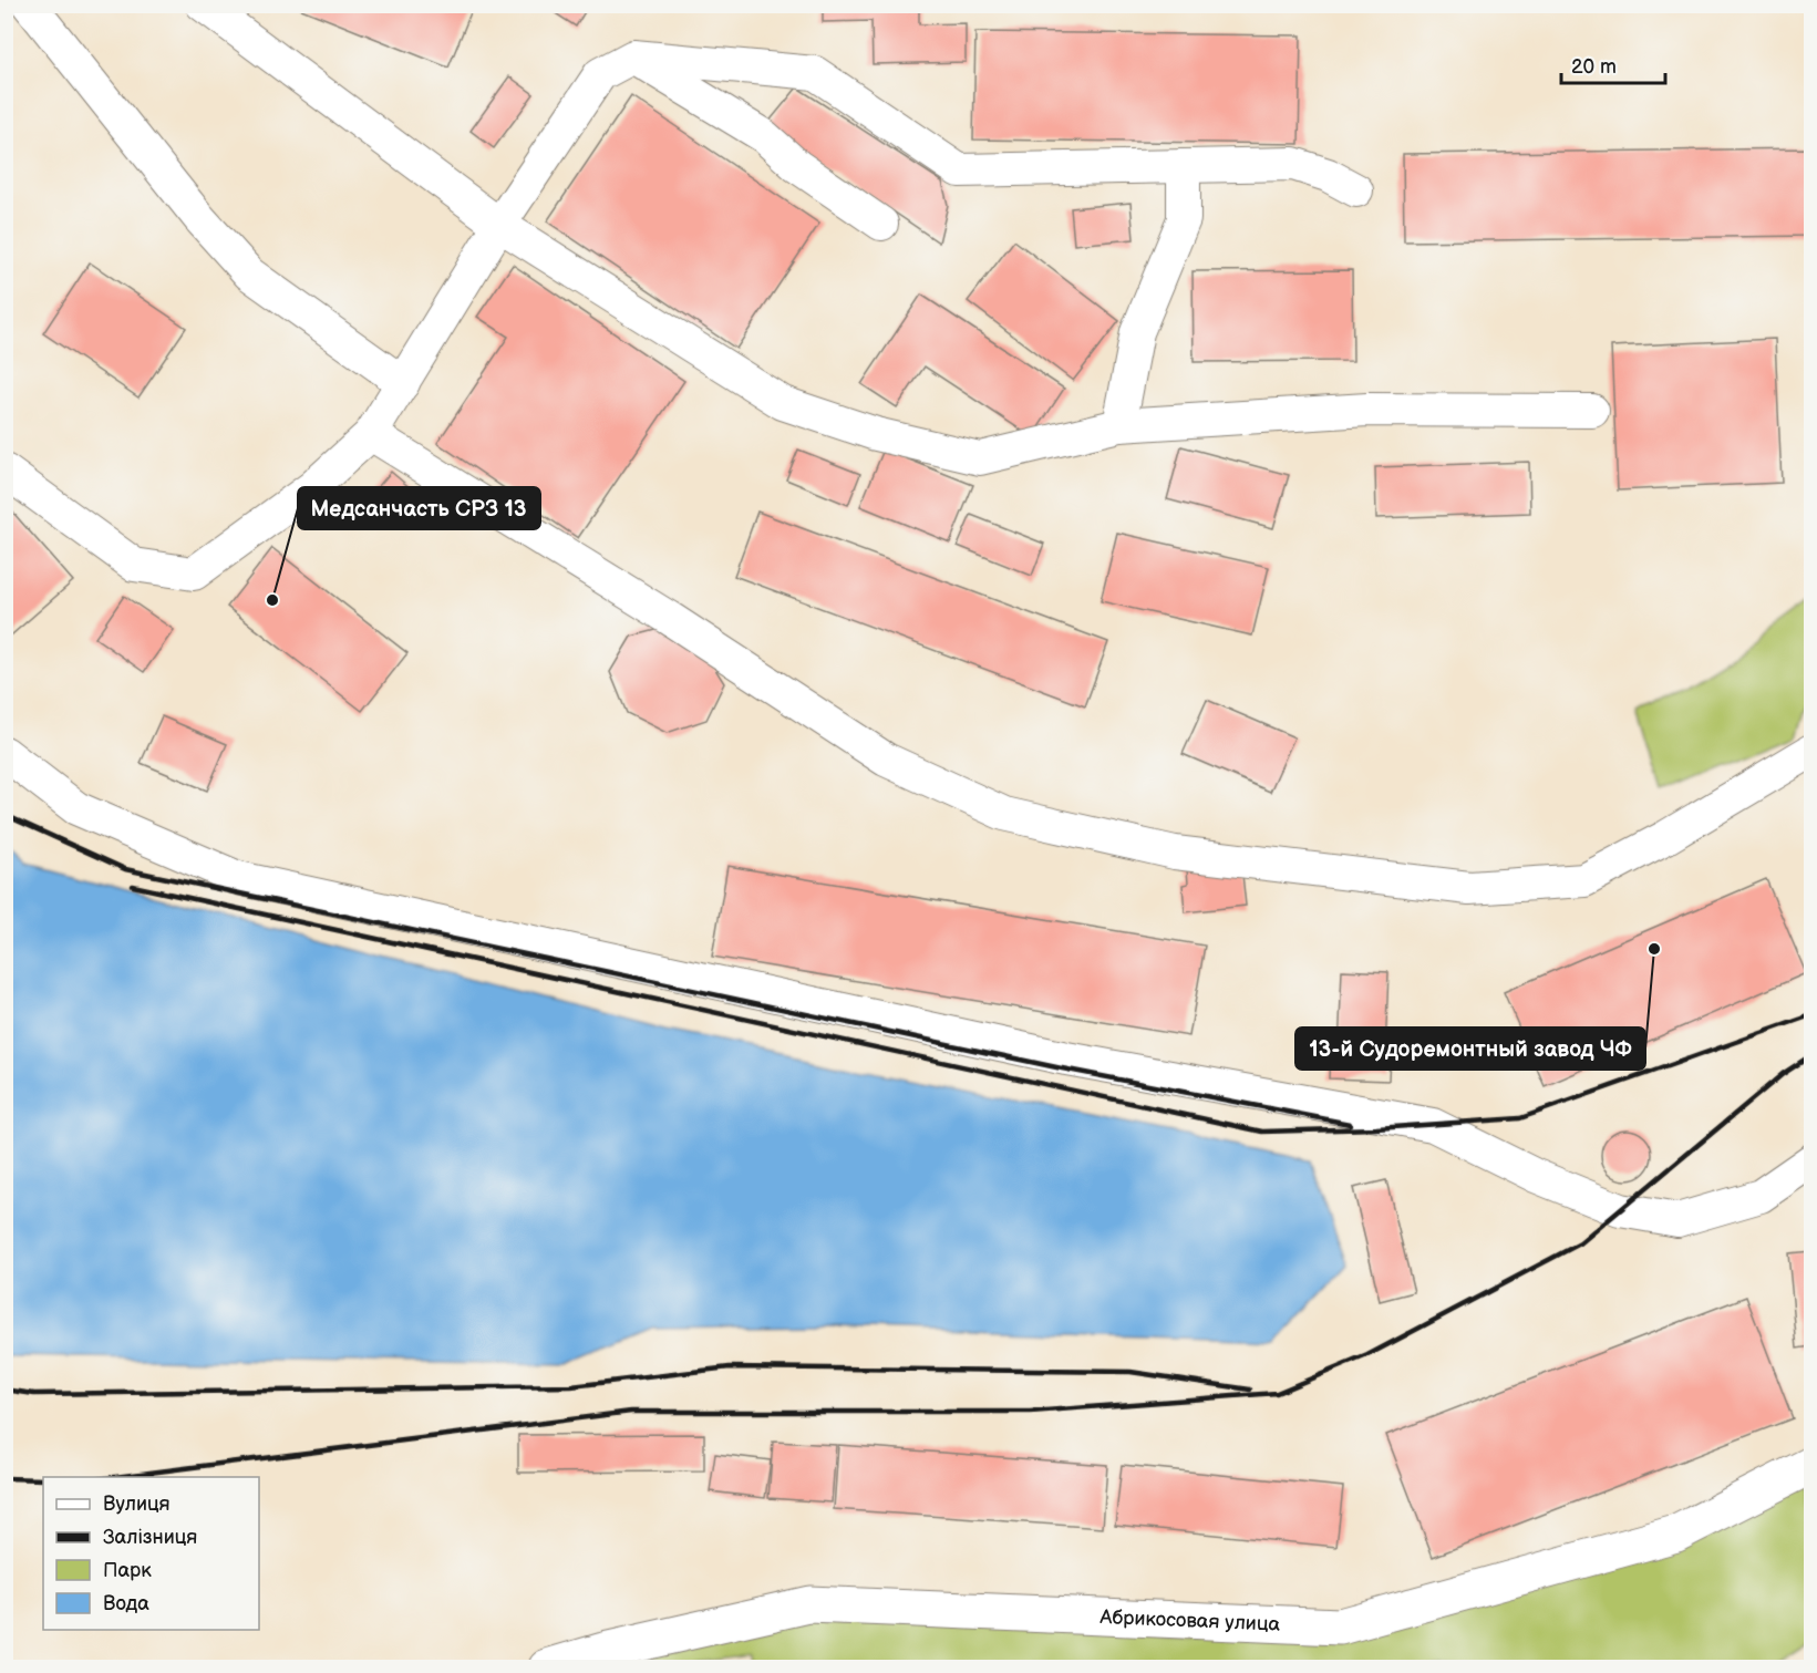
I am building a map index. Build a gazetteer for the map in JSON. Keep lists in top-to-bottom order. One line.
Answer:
{"streets":{"main road":["Абрикосовая улица"]},"places":["Медсанчасть СРЗ 13","13-й Судоремонтный завод ЧФ"],"legend":["Вулиця","Залізниця","Парк","Вода"],"scale_bar":"20 m"}
